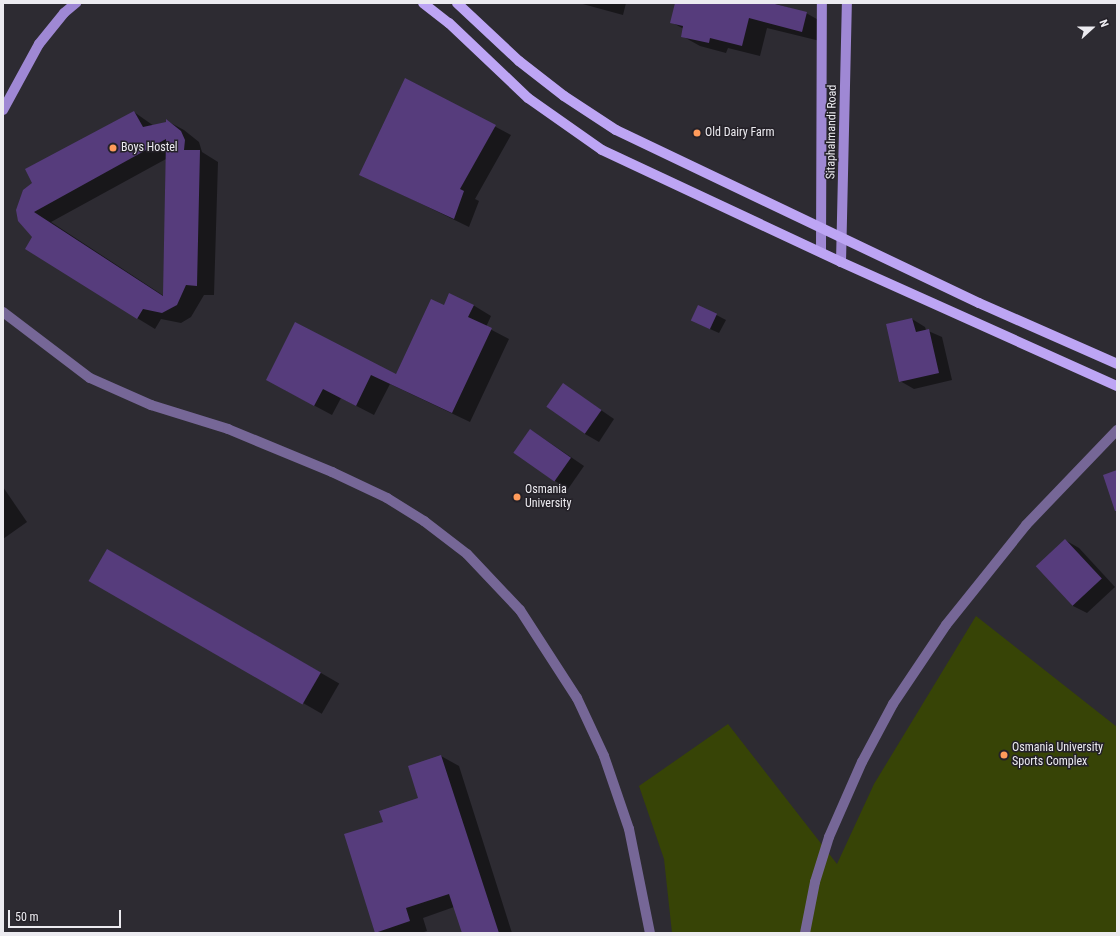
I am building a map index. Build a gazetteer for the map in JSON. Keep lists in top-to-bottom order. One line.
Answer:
{"streets":{"main road":["Sitaphalmandi Road"]},"places":["Old Dairy Farm","Boys Hostel","Osmania University","Osmania University Sports Complex"],"scale_bar":"50 m","north":"right"}
